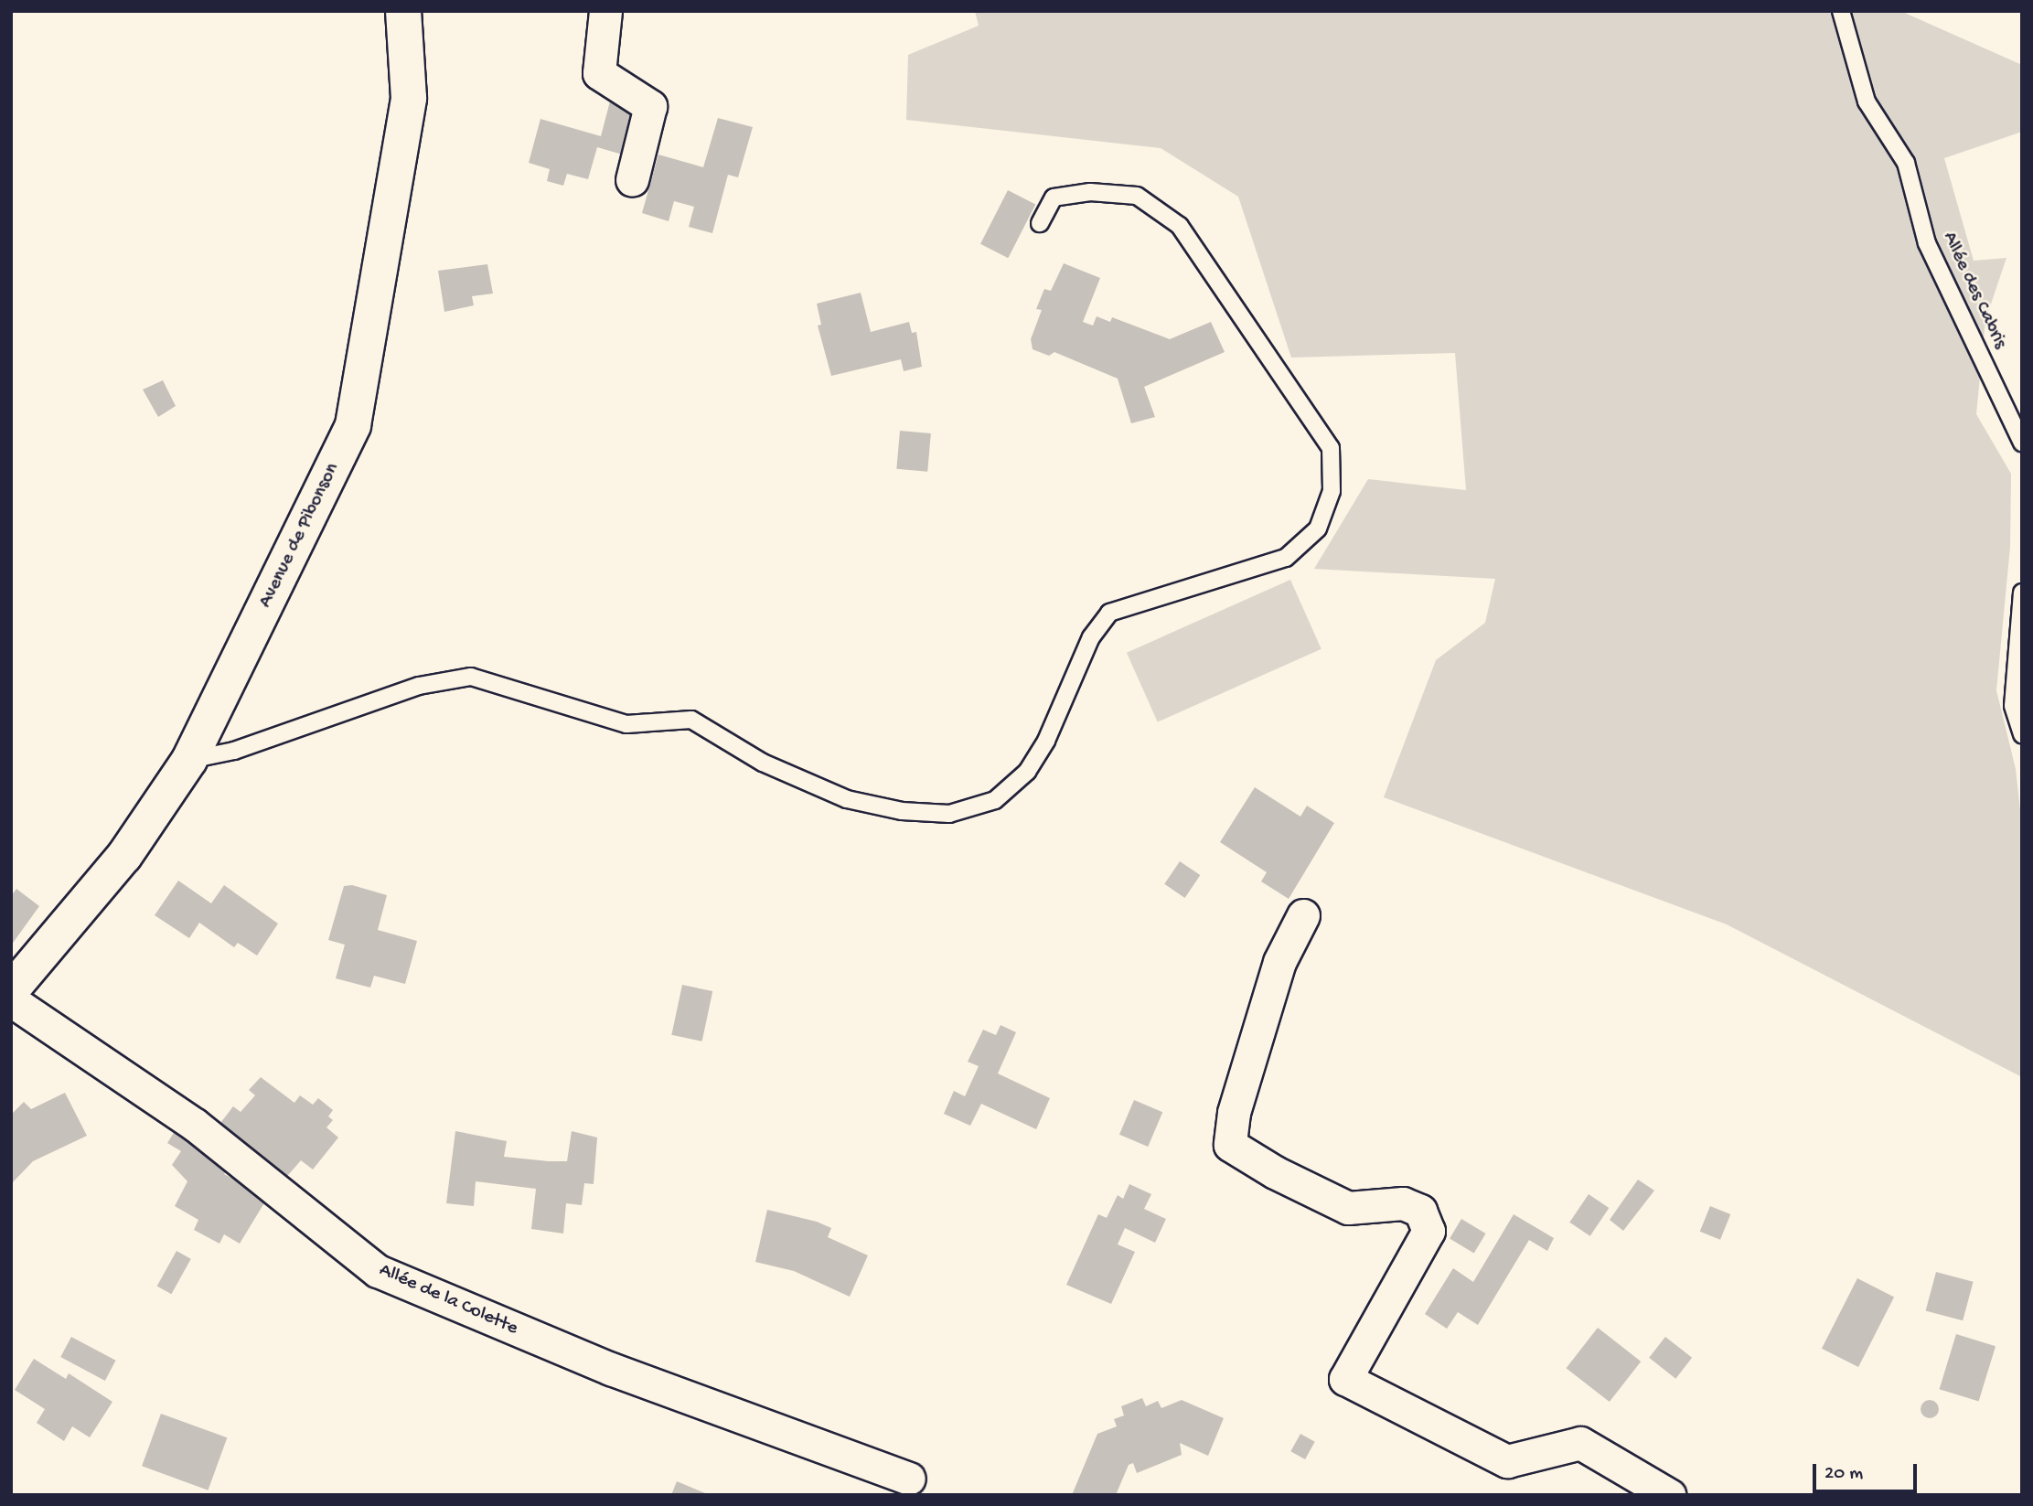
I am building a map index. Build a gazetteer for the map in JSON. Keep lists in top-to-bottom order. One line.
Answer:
{"streets":{"street":["Avenue de Pibonson","Allée de la Colette"],"lane":["Allée des Cabris"]},"scale_bar":"20 m"}
